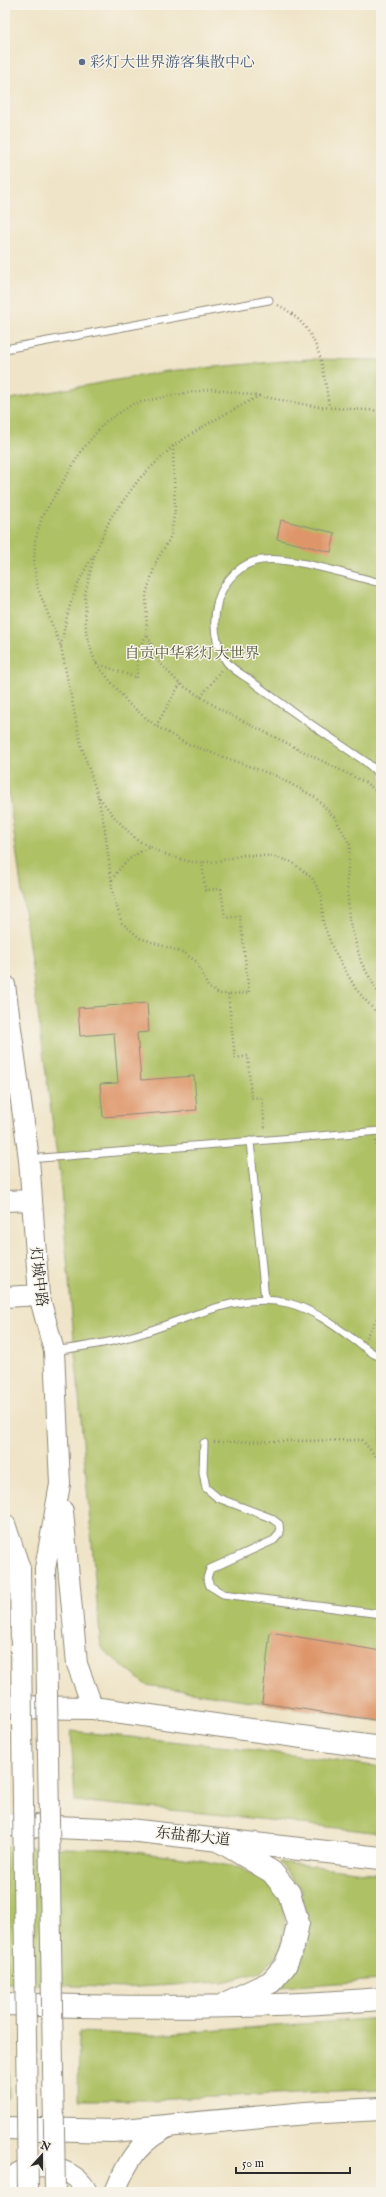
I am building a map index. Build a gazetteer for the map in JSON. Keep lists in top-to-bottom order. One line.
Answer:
{"streets":{"highway":["东盐都大道"],"main road":["灯城中路"]},"parks":["自贡中华彩灯大世界"],"places":["彩灯大世界游客集散中心"],"scale_bar":"50 m","north":"top"}
